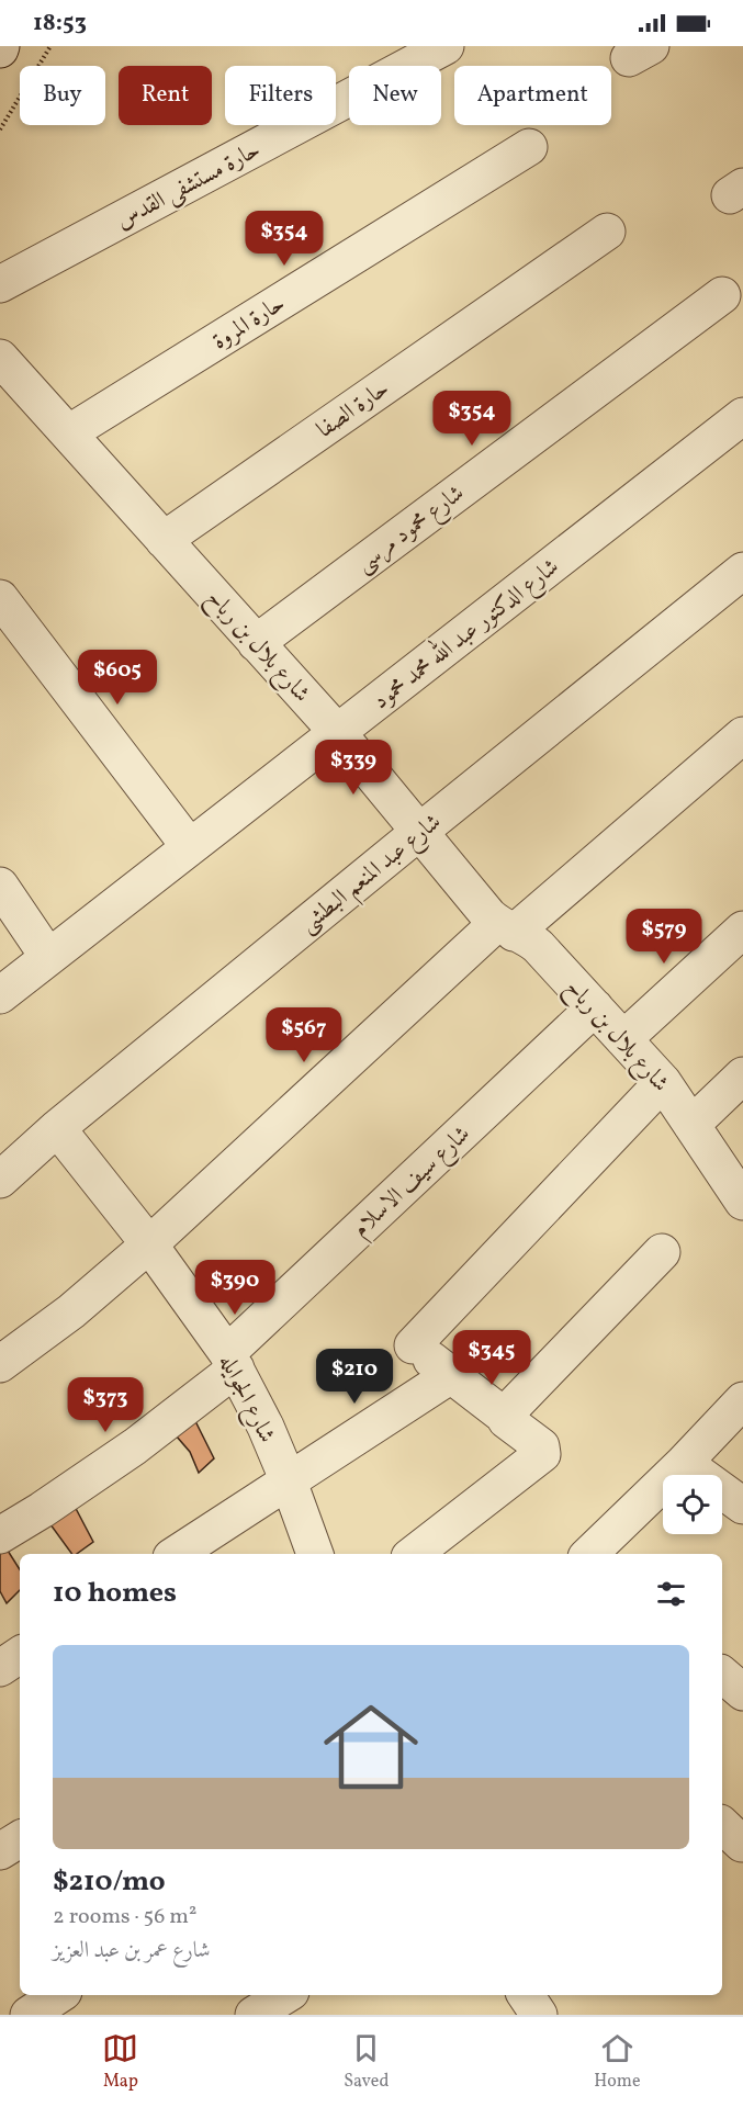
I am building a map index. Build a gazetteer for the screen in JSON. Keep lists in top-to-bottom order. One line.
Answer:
{"streets":{"street":["حارة مستشفى القدس","حارة المروة","حارة الصفا","شارع محمود مرسى","شارع الدكتور عبد الله محمد محمود","شارع بلال بن رباح","شارع عبد المنعم البطشى","شارع سيف الاسلام","شارع الجوايله"]},"crossings":[["حارة المروة","شارع بلال بن رباح"],["حارة الصفا","شارع بلال بن رباح"],["شارع محمود مرسى","شارع بلال بن رباح"],["شارع الدكتور عبد الله محمد محمود","شارع بلال بن رباح"],["شارع بلال بن رباح","شارع عبد المنعم البطشى"],["شارع بلال بن رباح","شارع سيف الاسلام"],["شارع عبد المنعم البطشى","شارع الجوايله"],["شارع سيف الاسلام","شارع الجوايله"]],"page":{"status":"18:53","chip":["Buy","Rent","Filters","New","Apartment"],"price":["$354","$354","$605","$339","$579","$567","$390","$345","$210","$373"],"heading":"10 homes","list":[{"name":"$210/mo","note":"2 rooms · 56 m² · شارع عمر بن عبد العزيز"}],"tabs":["Map","Saved","Home"]}}
